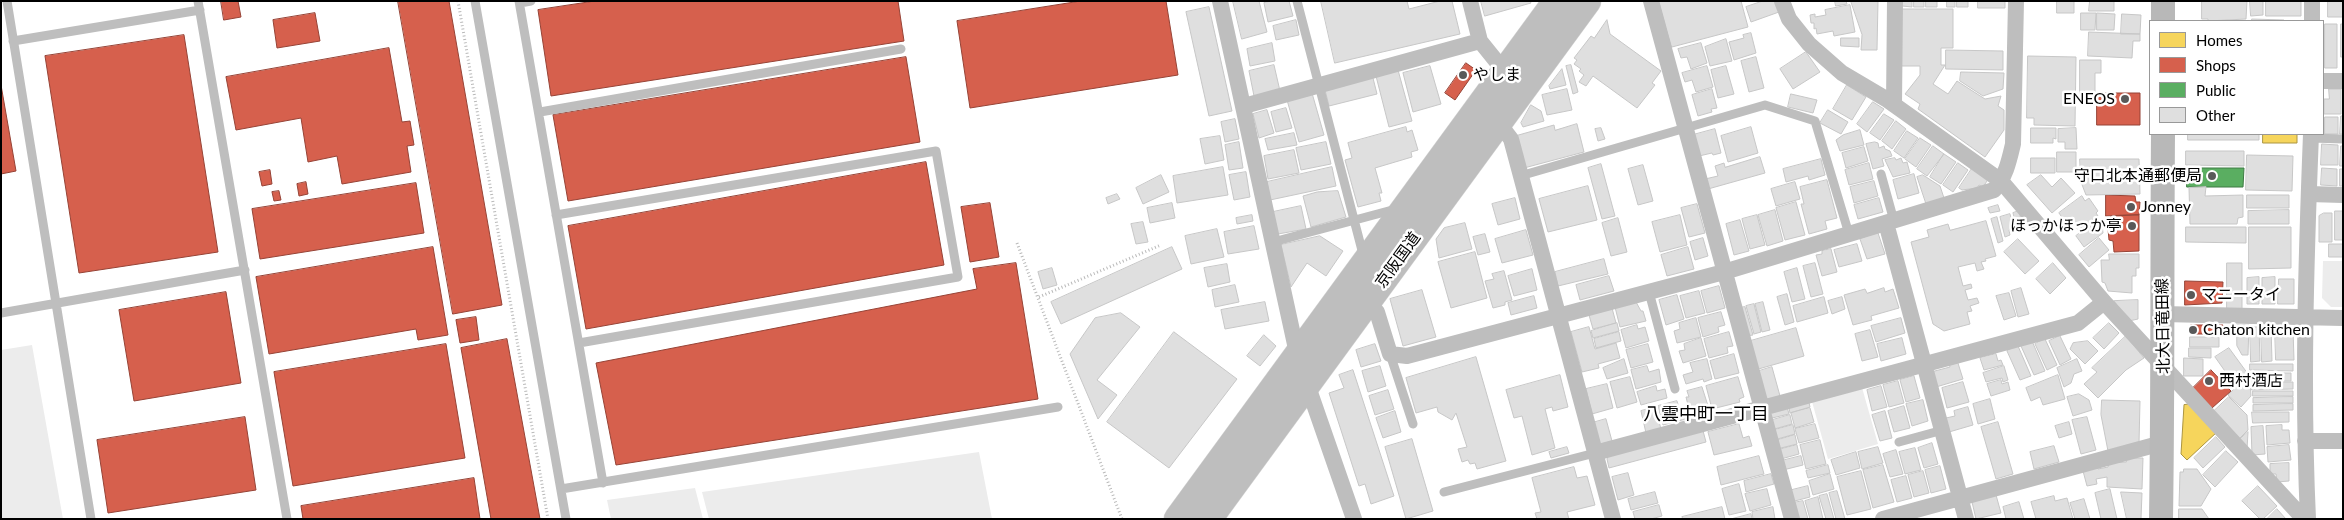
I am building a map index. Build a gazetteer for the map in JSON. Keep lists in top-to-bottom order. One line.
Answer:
{"streets":{"highway":["京阪国道"],"main road":["北大日竜田線"]},"districts":["八雲中町一丁目"],"places":["やしま","ENEOS","守口北本通郵便局","Jonney","ほっかほっか亭","マニータイ","Chaton kitchen","西村酒店"],"legend":["Homes","Shops","Public","Other"]}
